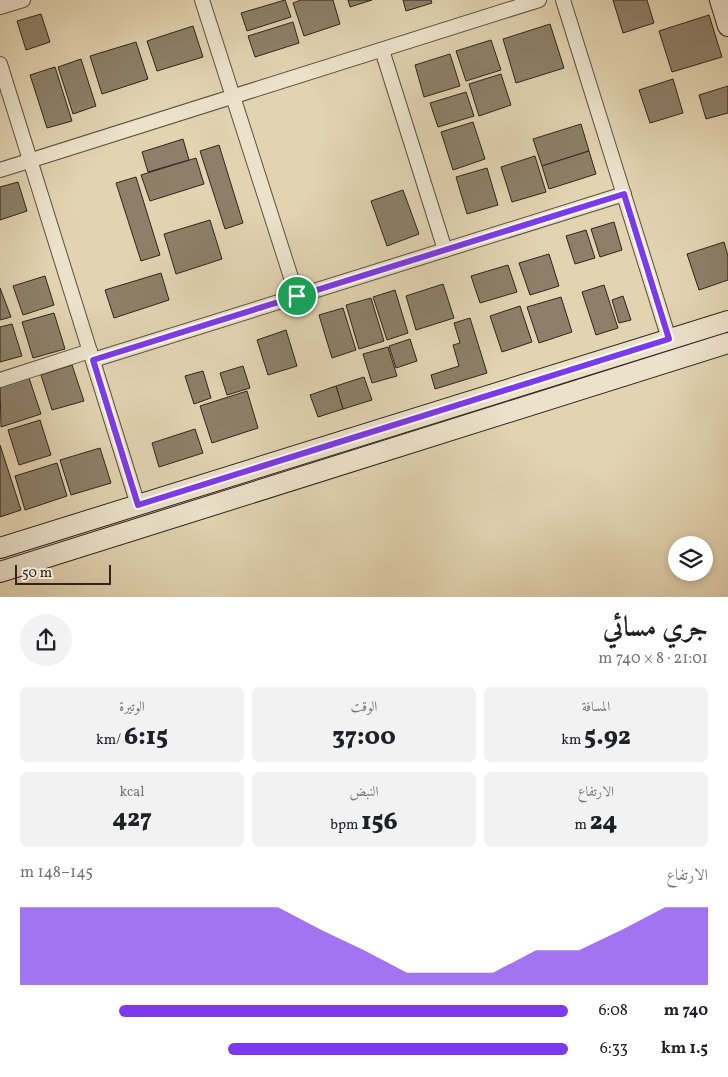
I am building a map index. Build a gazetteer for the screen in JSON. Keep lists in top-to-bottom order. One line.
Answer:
{"scale_bar":"50 m","page":{"scale":"50 m","heading":["جري مسائي","21:01 · 8 × 740 m"],"stats":[["المسافة","5.92 km"],["الوقت","37:00"],["الوتيرة","6:15 /km"],["الارتفاع","24 m"],["النبض","156 bpm"],["kcal","427"]],"chart":["الارتفاع","145–148 m"],"list":[{"name":"740 m","note":"6:08"},{"name":"1.5 km","note":"6:33"}]}}
